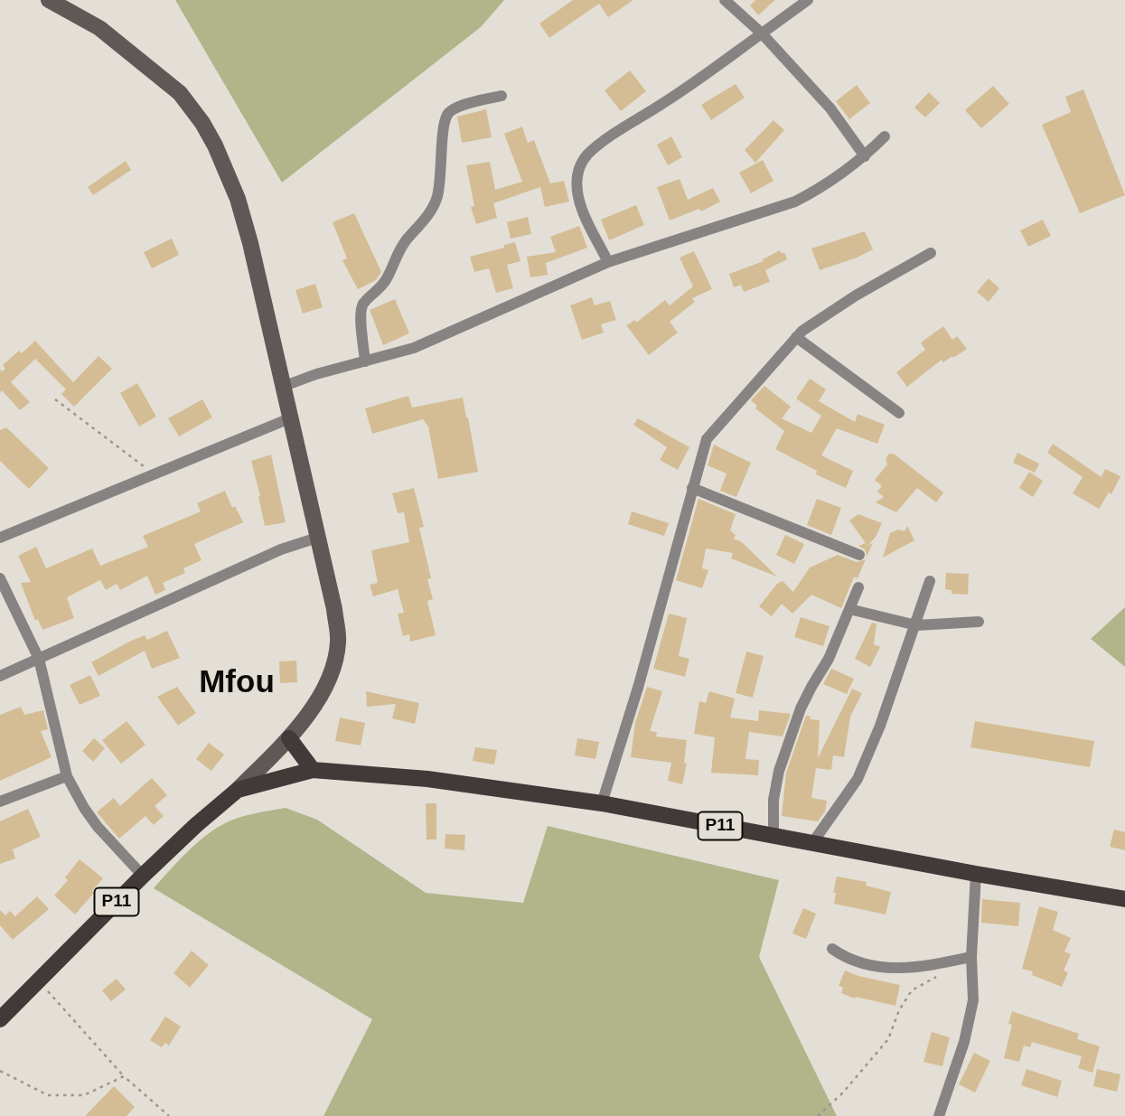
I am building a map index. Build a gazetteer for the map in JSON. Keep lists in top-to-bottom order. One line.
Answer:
{"streets":{"main road":["P11"]},"districts":["Mfou"]}
